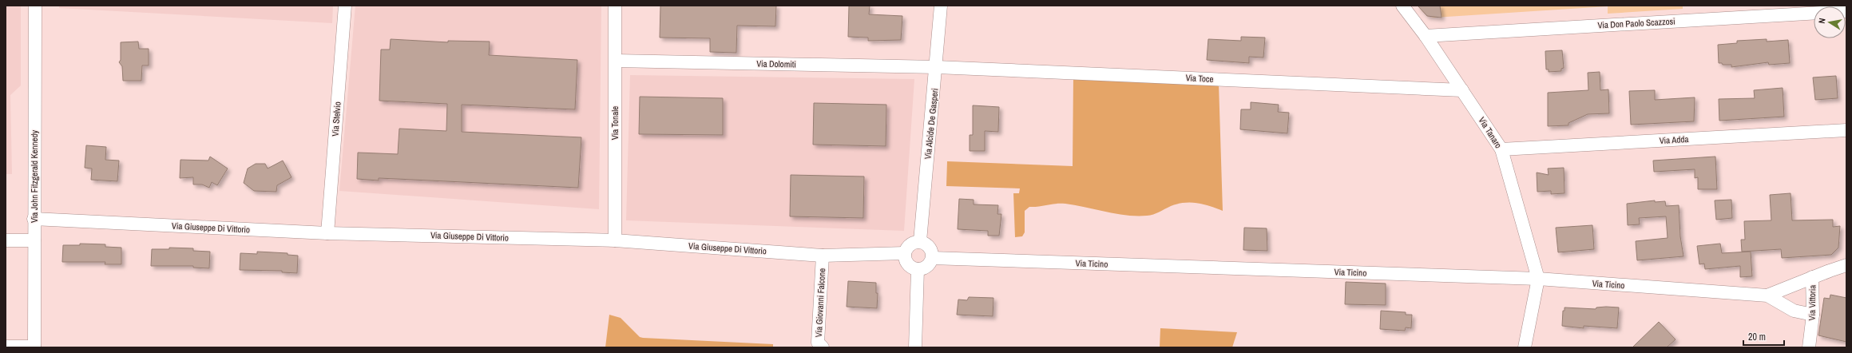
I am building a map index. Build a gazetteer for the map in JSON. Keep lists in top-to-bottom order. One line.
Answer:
{"streets":{"street":["Via Don Paolo Scazzosi","Via Dolomiti","Via Toce","Via Stelvio","Via Tonale","Via Alcide De Gasperi","Via Tanaro","Via Adda","Via John Fitzgerald Kennedy","Via Giuseppe Di Vittorio","Via Ticino","Via Giovanni Falcone","Via Vittoria"]},"crossings":[["Via Don Paolo Scazzosi","Via Tanaro"],["Via Dolomiti","Via Toce"],["Via Dolomiti","Via Tonale"],["Via Dolomiti","Via Alcide De Gasperi"],["Via Toce","Via Alcide De Gasperi"],["Via Toce","Via Tanaro"],["Via Stelvio","Via Giuseppe Di Vittorio"],["Via Tonale","Via Giuseppe Di Vittorio"],["Via Alcide De Gasperi","Via Giuseppe Di Vittorio"],["Via Alcide De Gasperi","Via Ticino"],["Via Tanaro","Via Adda"],["Via Tanaro","Via Ticino"],["Via John Fitzgerald Kennedy","Via Giuseppe Di Vittorio"],["Via Giuseppe Di Vittorio","Via Ticino"],["Via Giuseppe Di Vittorio","Via Giovanni Falcone"]],"scale_bar":"20 m","north":"left"}
